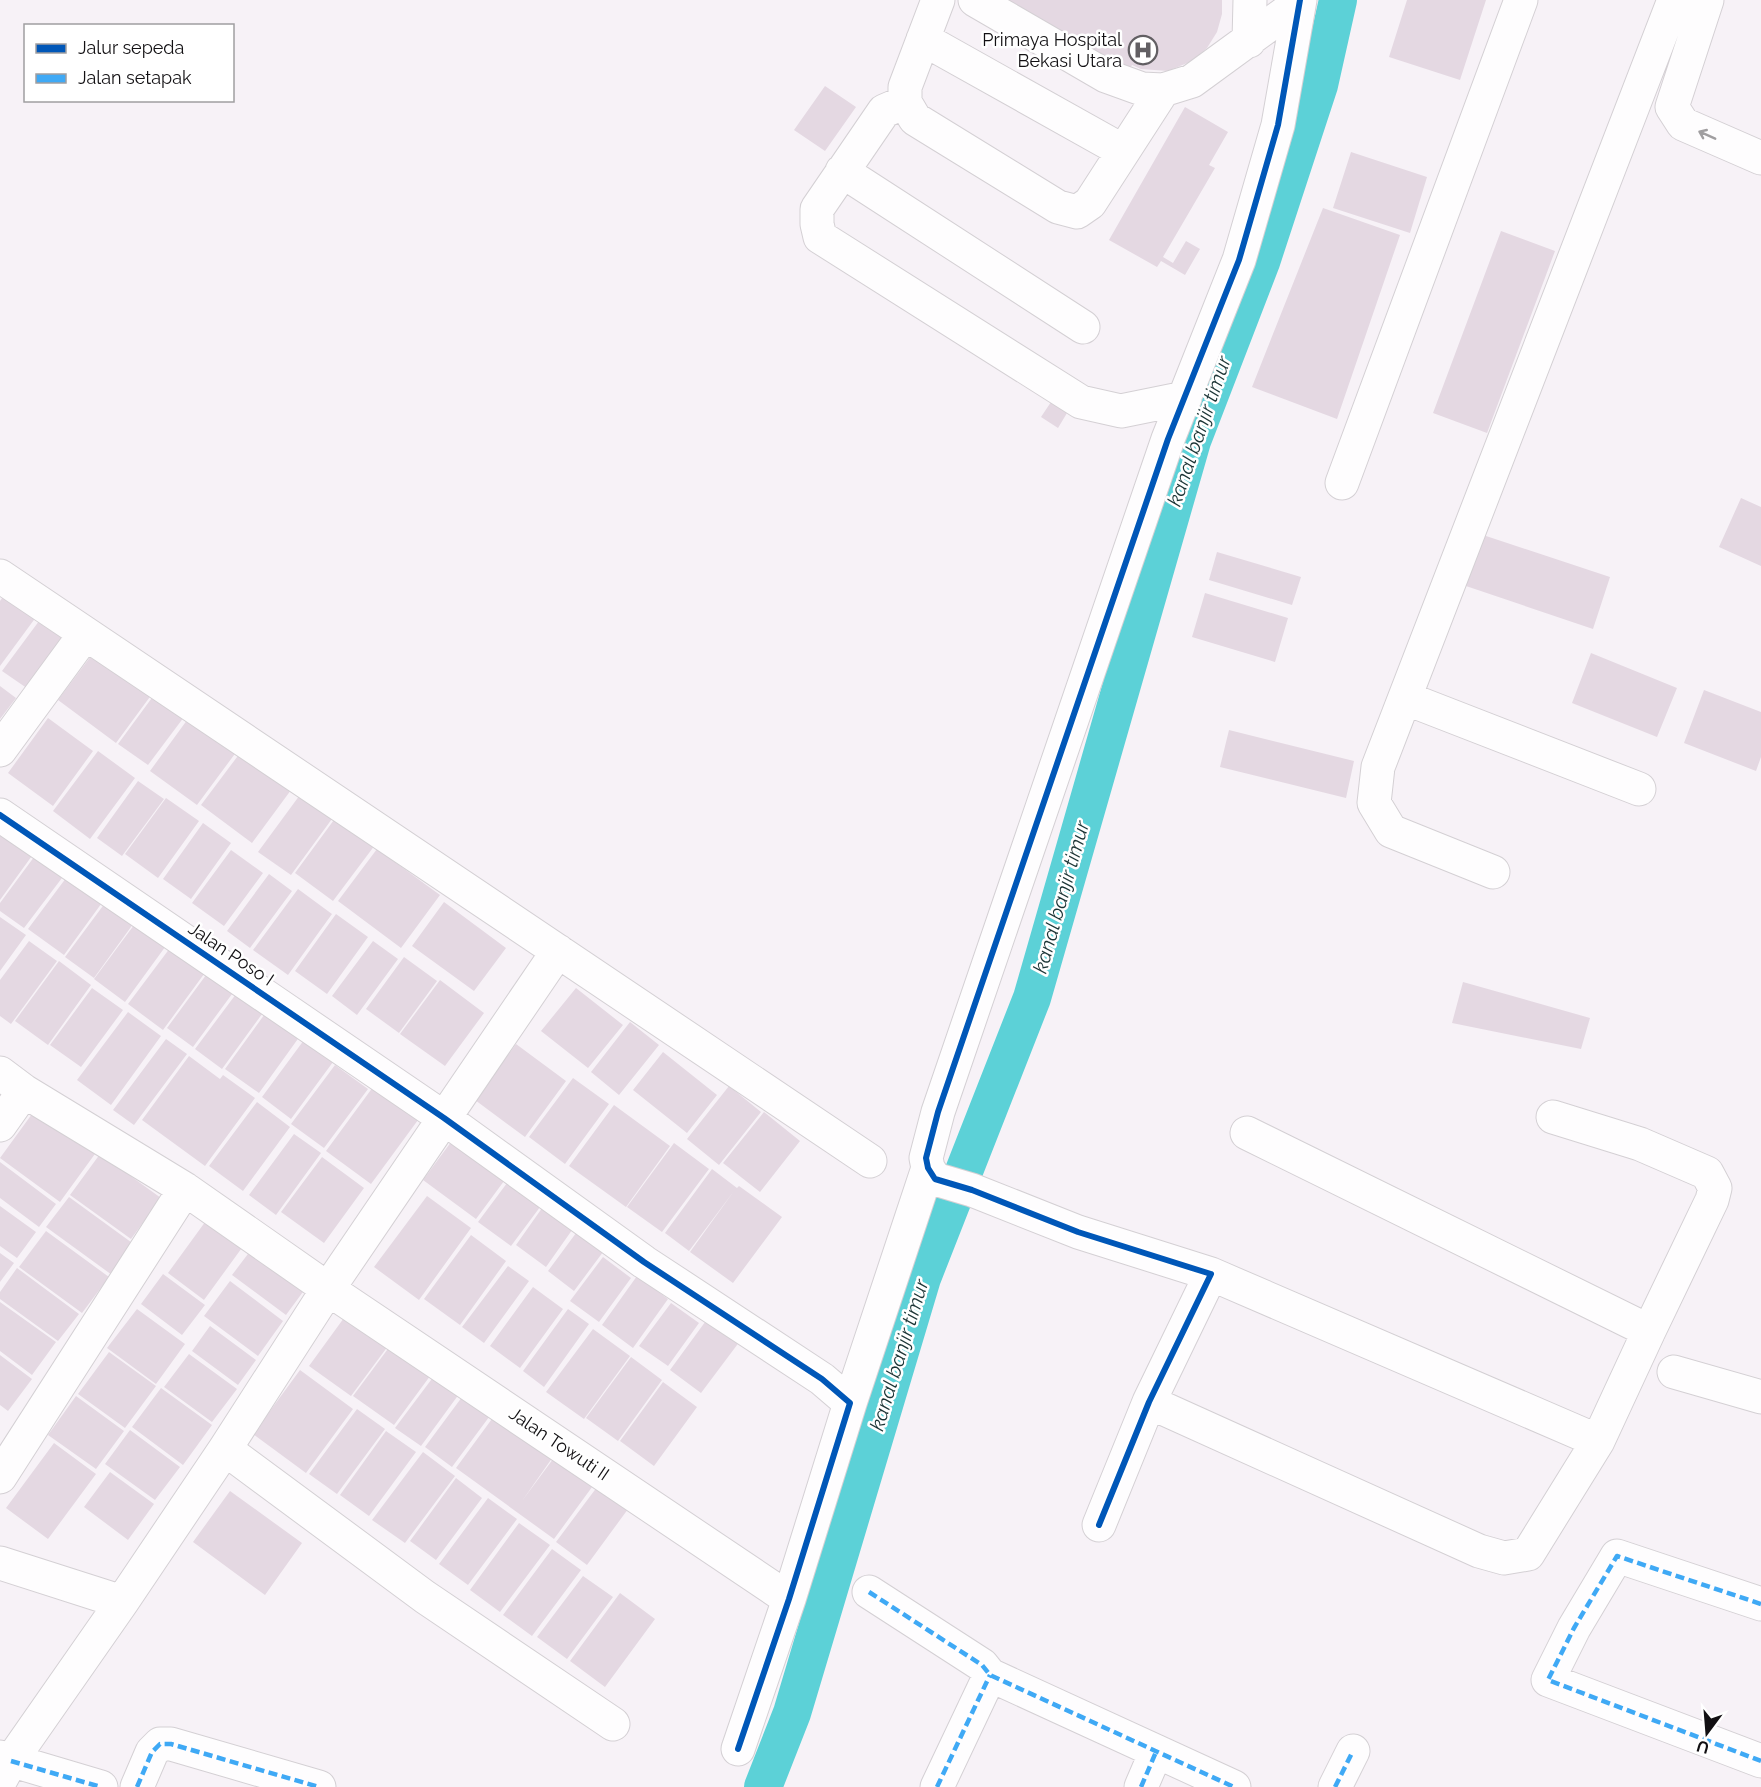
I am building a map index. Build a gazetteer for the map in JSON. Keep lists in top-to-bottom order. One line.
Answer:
{"streets":{"street":["Jalan Poso I","Jalan Towuti II"]},"water":["kanal banjir timur"],"places":{"hospital":["Primaya Hospital Bekasi Utara"]},"legend":["Jalur sepeda","Jalan setapak"],"north":"bottom"}
